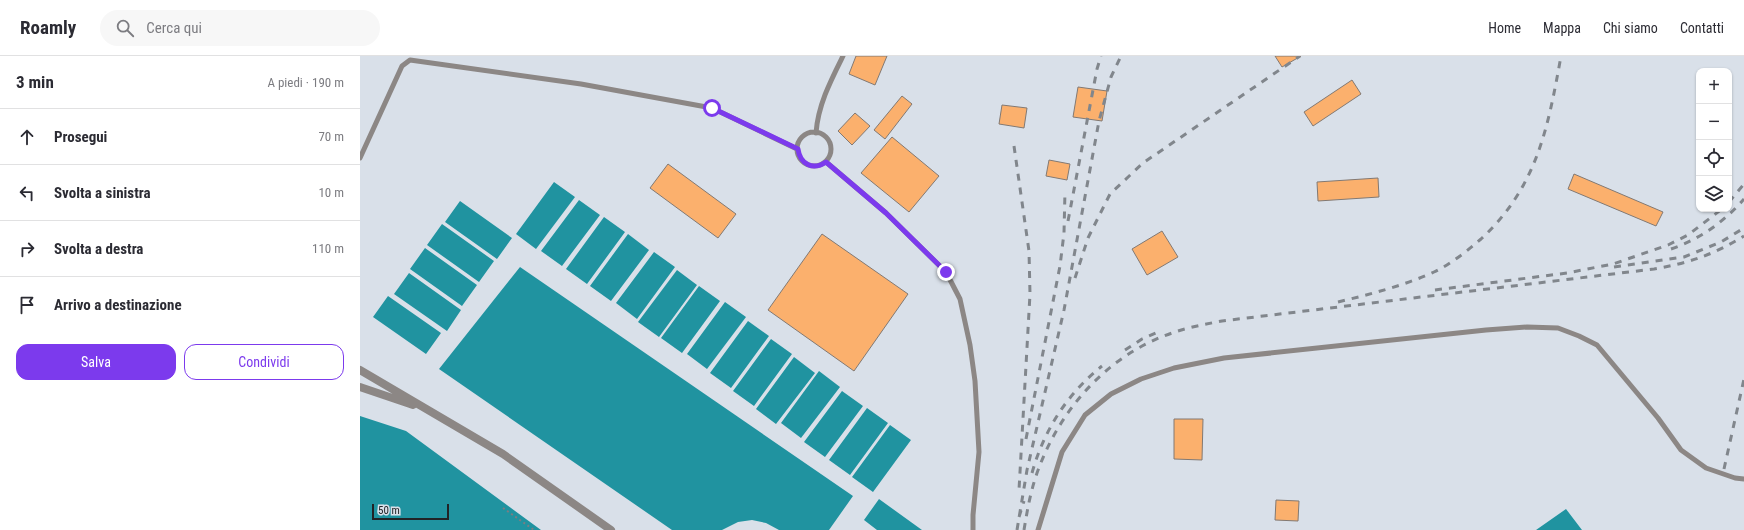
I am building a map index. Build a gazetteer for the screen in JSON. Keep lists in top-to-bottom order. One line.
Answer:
{"scale_bar":"50 m","page":{"header":"Roamly","search":"Cerca qui","nav":["Home","Mappa","Chi siamo","Contatti"],"heading":["3 min","A piedi · 190 m"],"map_buttons":["+","−"],"list":[["Prosegui","70 m"],["Svolta a sinistra","10 m"],["Svolta a destra","110 m"],"Arrivo a destinazione"],"buttons":["Salva","Condividi"],"scale":"50 m"}}
